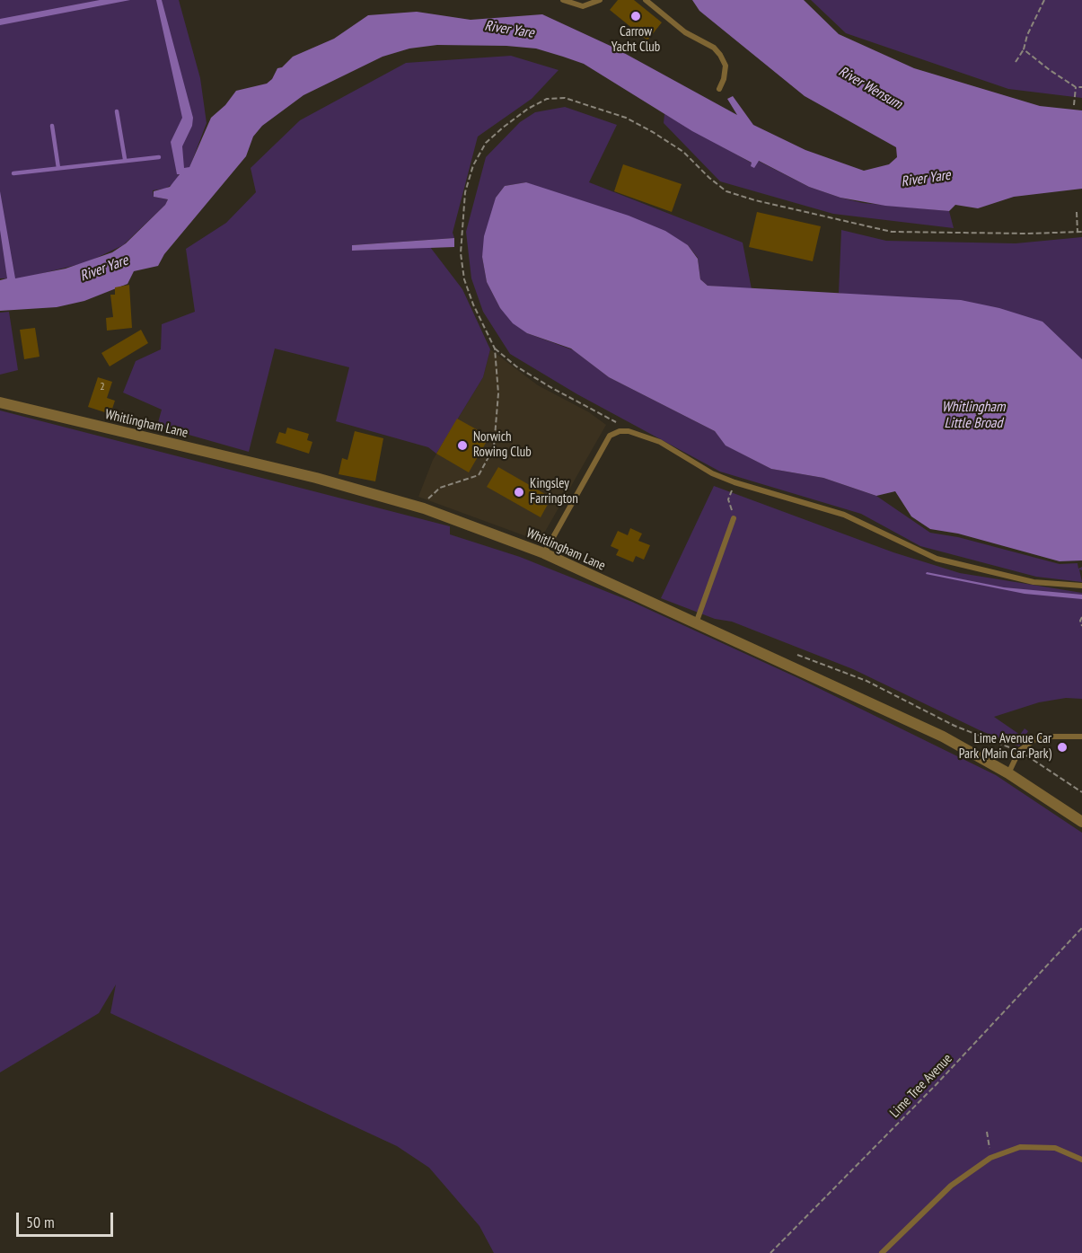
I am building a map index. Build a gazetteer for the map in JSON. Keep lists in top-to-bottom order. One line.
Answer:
{"streets":{"street":["Whitlingham Lane"],"path":["Lime Tree Avenue"]},"water":["River Yare","River Wensum","Whitlingham Little Broad"],"places":["Carrow Yacht Club","Norwich Rowing Club","Kingsley Farrington","Lime Avenue Car Park (Main Car Park)"],"house_numbers":["2"],"scale_bar":"50 m"}
